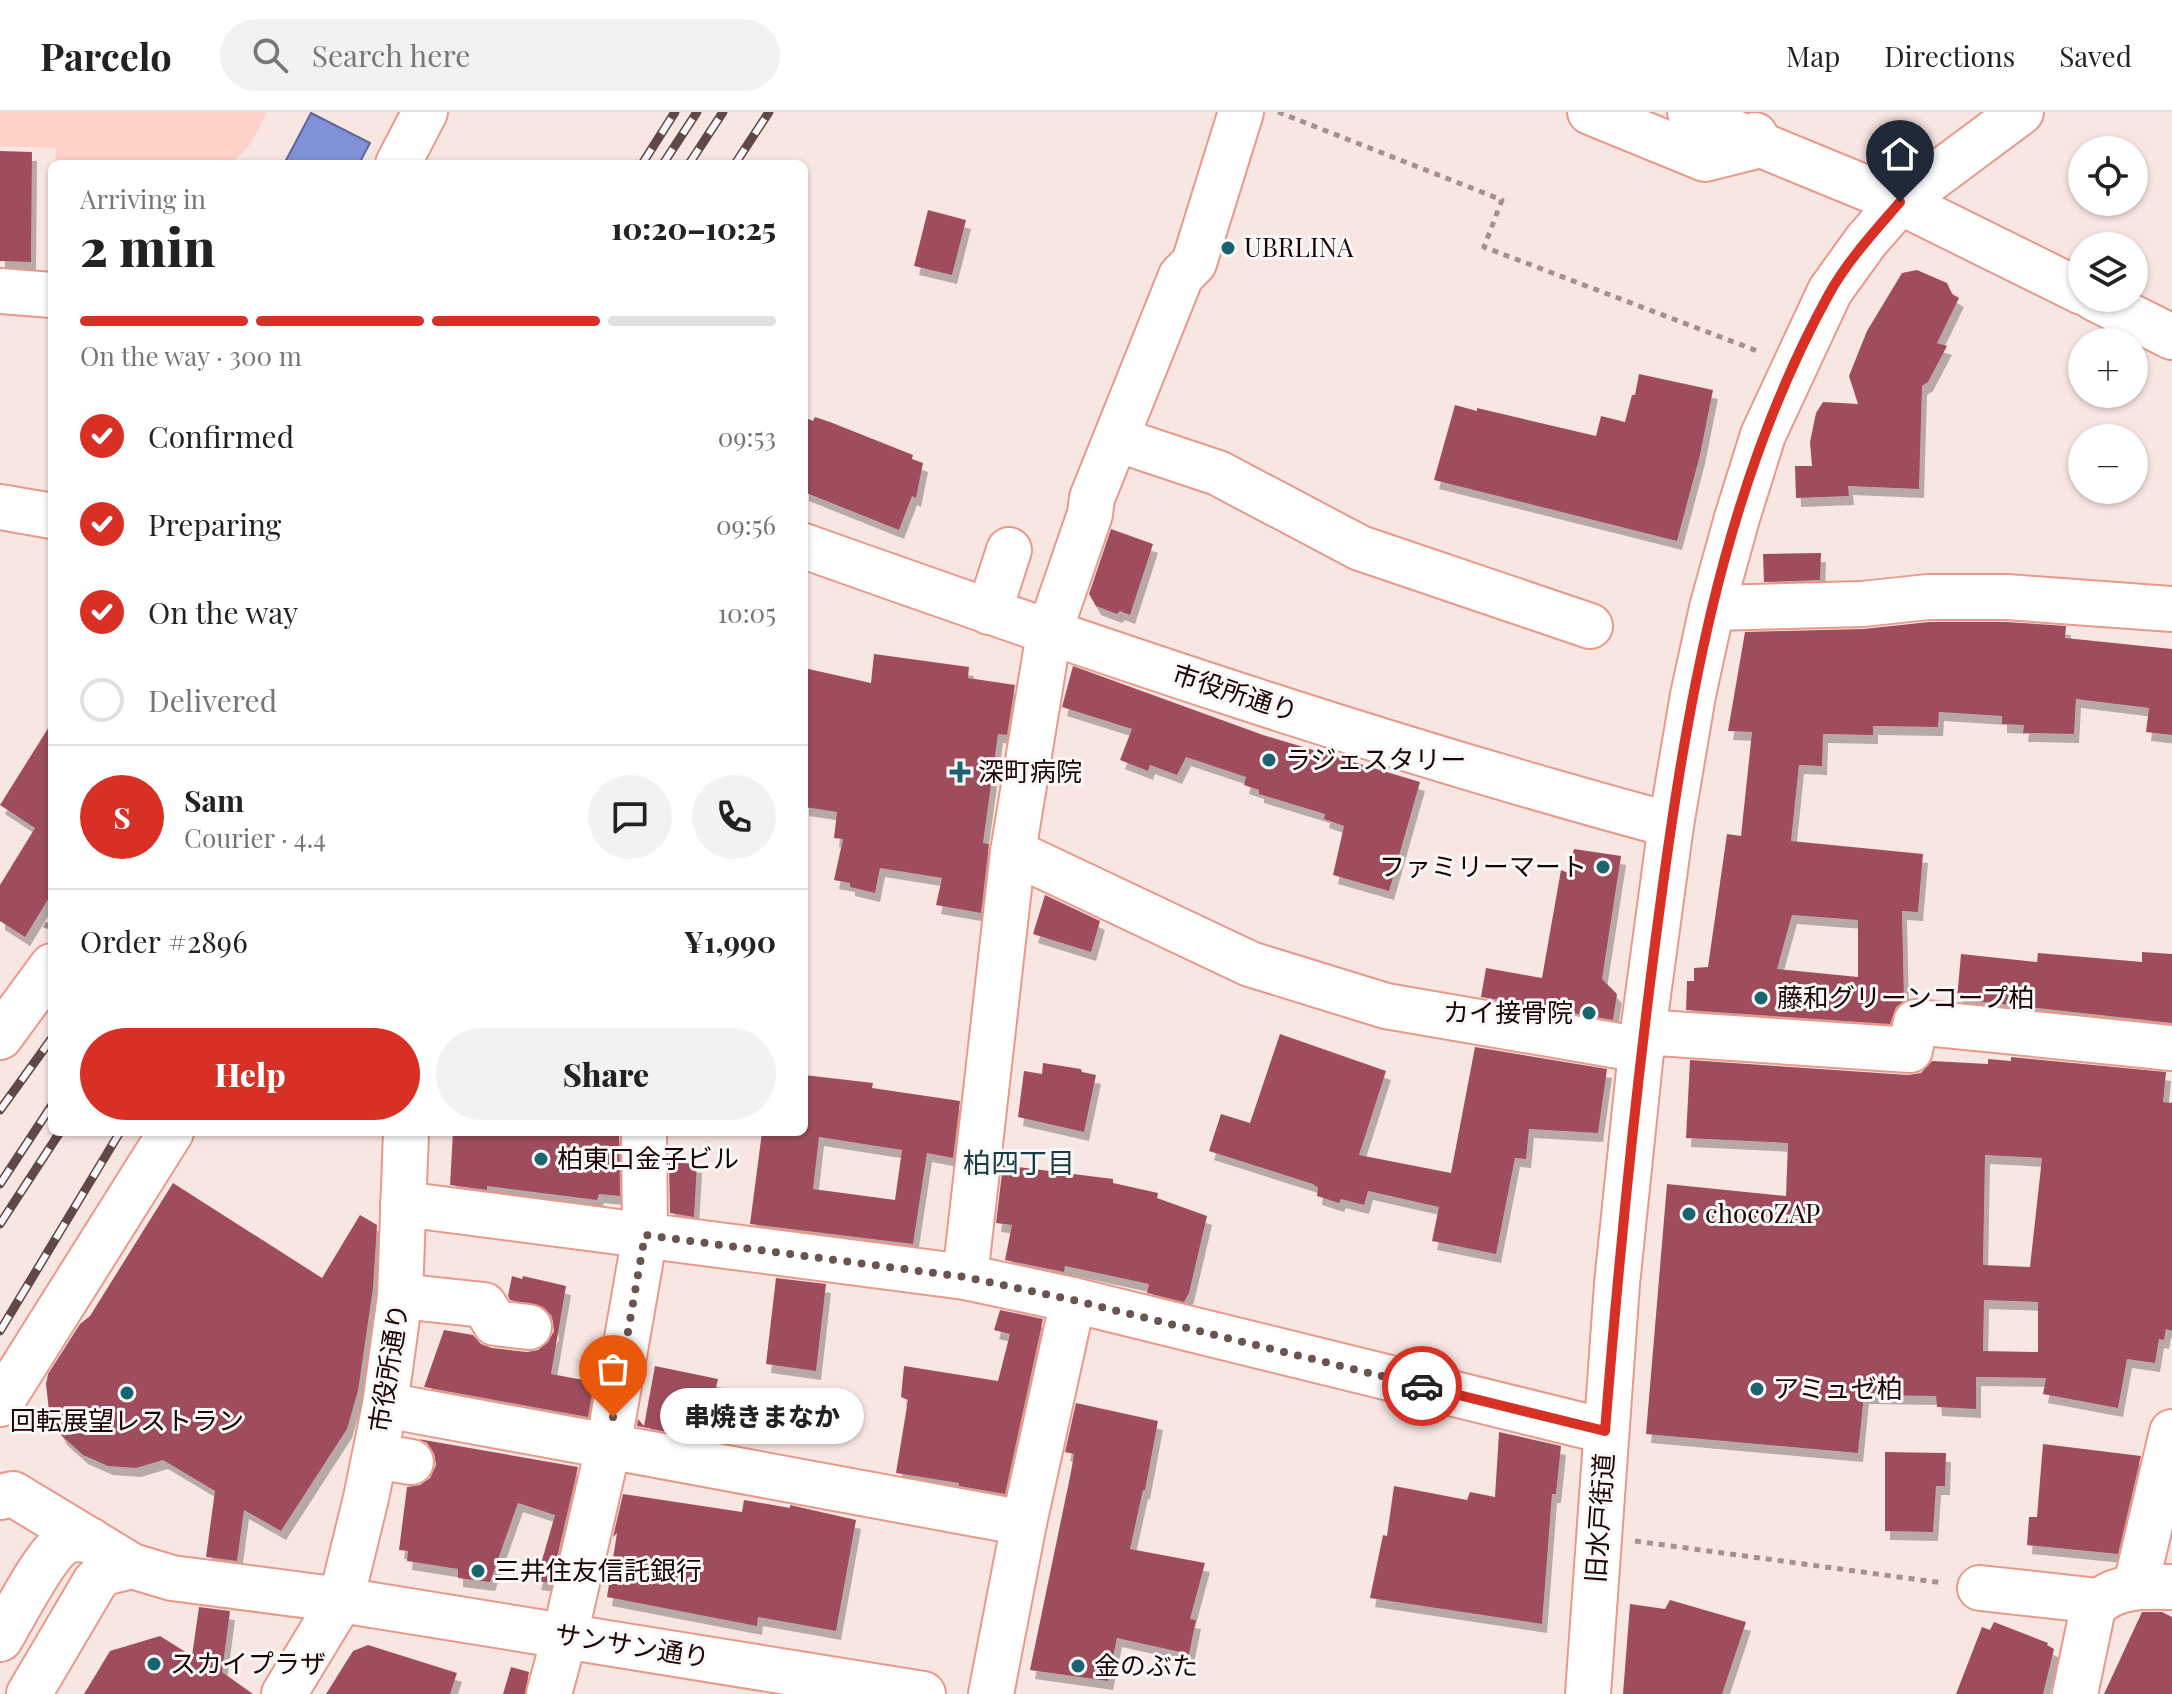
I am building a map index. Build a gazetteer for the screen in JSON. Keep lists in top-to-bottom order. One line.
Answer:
{"streets":{"street":["市役所通り","旧水戸街道","サンサン通り"]},"crossings":[["市役所通り","旧水戸街道"],["市役所通り","サンサン通り"]],"districts":["柏四丁目"],"places":{"other":["UBRLINA","ラジェスタリー","ファミリーマート","藤和グリーンコープ柏","カイ接骨院","柏東口金子ビル","chocoZAP","アミュゼ柏","回転展望レストラン","串焼きまなか","三井住友信託銀行","スカイプラザ","金のぶた"],"health":["深町病院"]},"page":{"header":"Parcelo","search":"Search here","nav":["Map","Directions","Saved"],"map_buttons":["+","−"],"heading":["2 min","Arriving in","10:20–10:25"],"panel":["Sam","Courier · 4.4","Order #2896","¥1,990"],"bar":"On the way · 300 m","list":[["Confirmed","09:53"],["Preparing","09:56"],["On the way","10:05"],"Delivered"],"round":"S","buttons":["Help","Share"],"bubble":"串焼きまなか"}}
